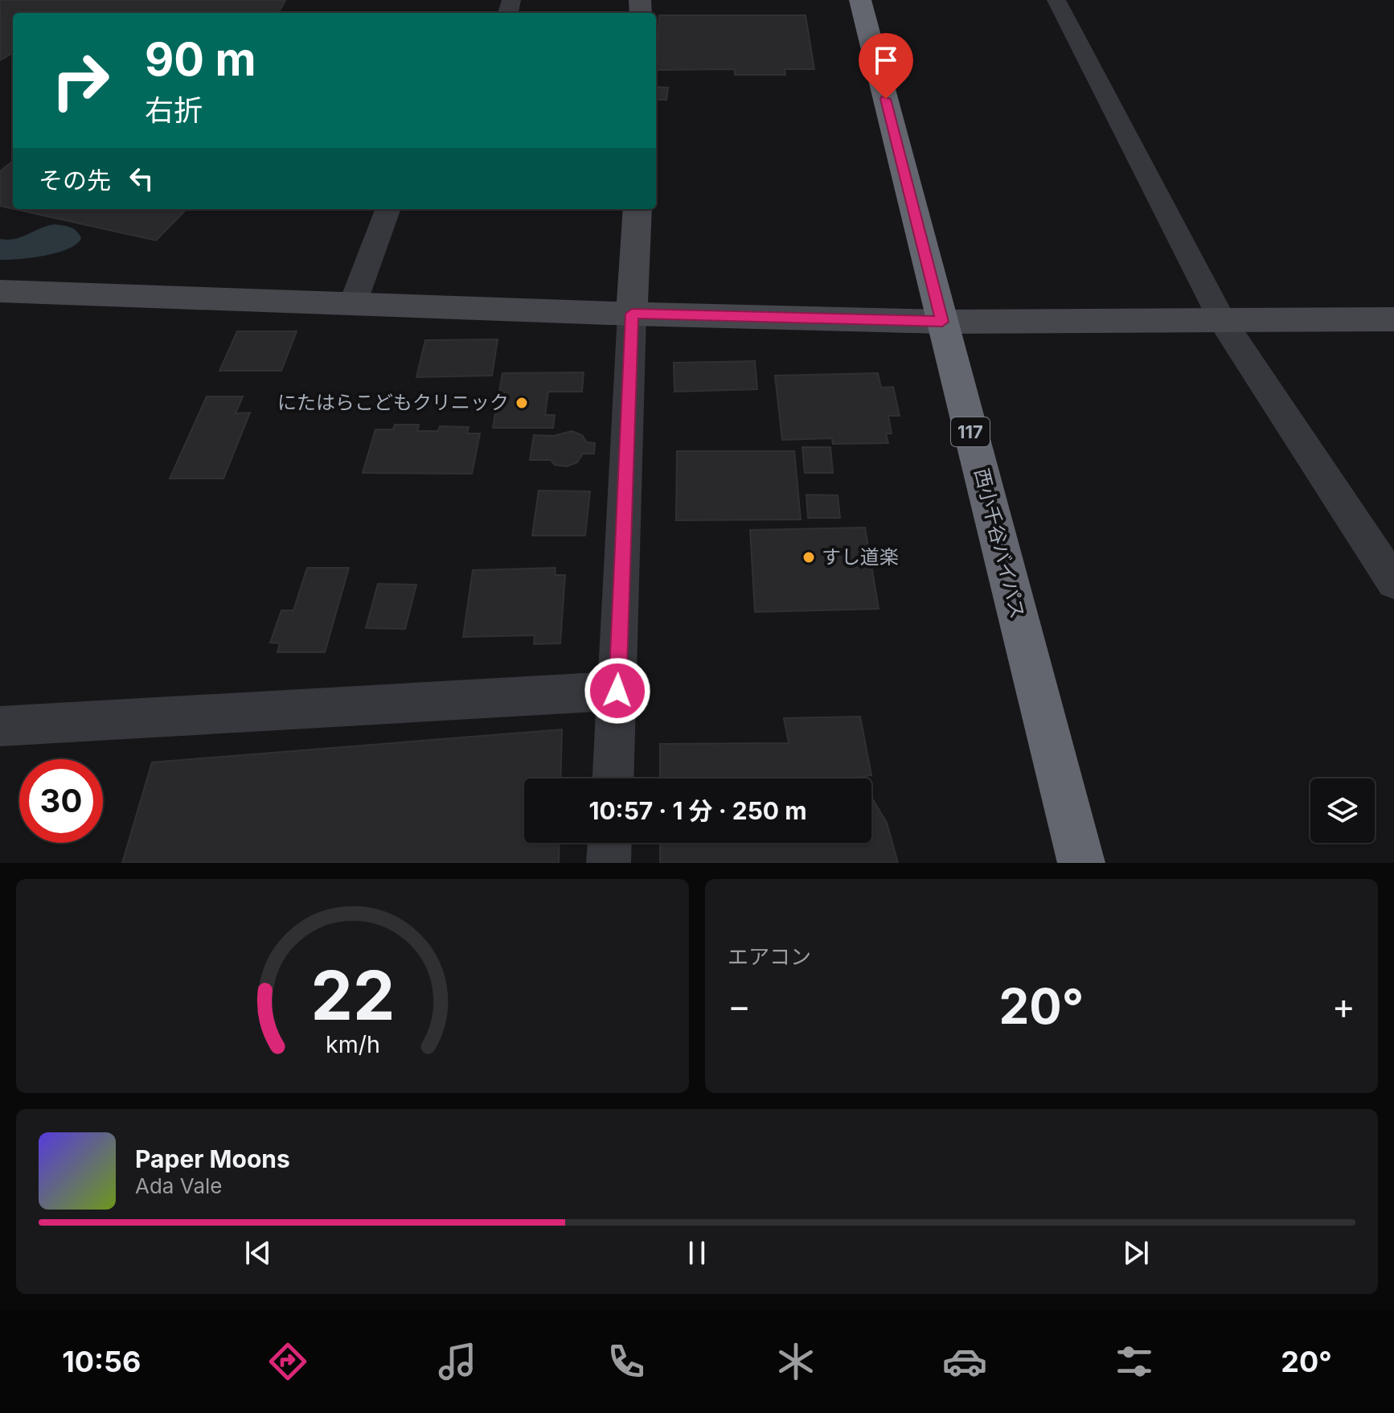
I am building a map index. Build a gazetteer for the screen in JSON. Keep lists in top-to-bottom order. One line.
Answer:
{"streets":{"highway":["117","西小千谷バイパス"]},"places":["にたはらこどもクリニック","すし道楽"],"page":{"turn":["90 m","右折"],"then":"その先","limit":"30","trip":"10:57 · 1 分 · 250 m","tile":"エアコン","heat":["−","20°","+"],"song":["Paper Moons","Ada Vale"],"tabs":["10:56","20°"],"gauge":["22","km/h"]}}
